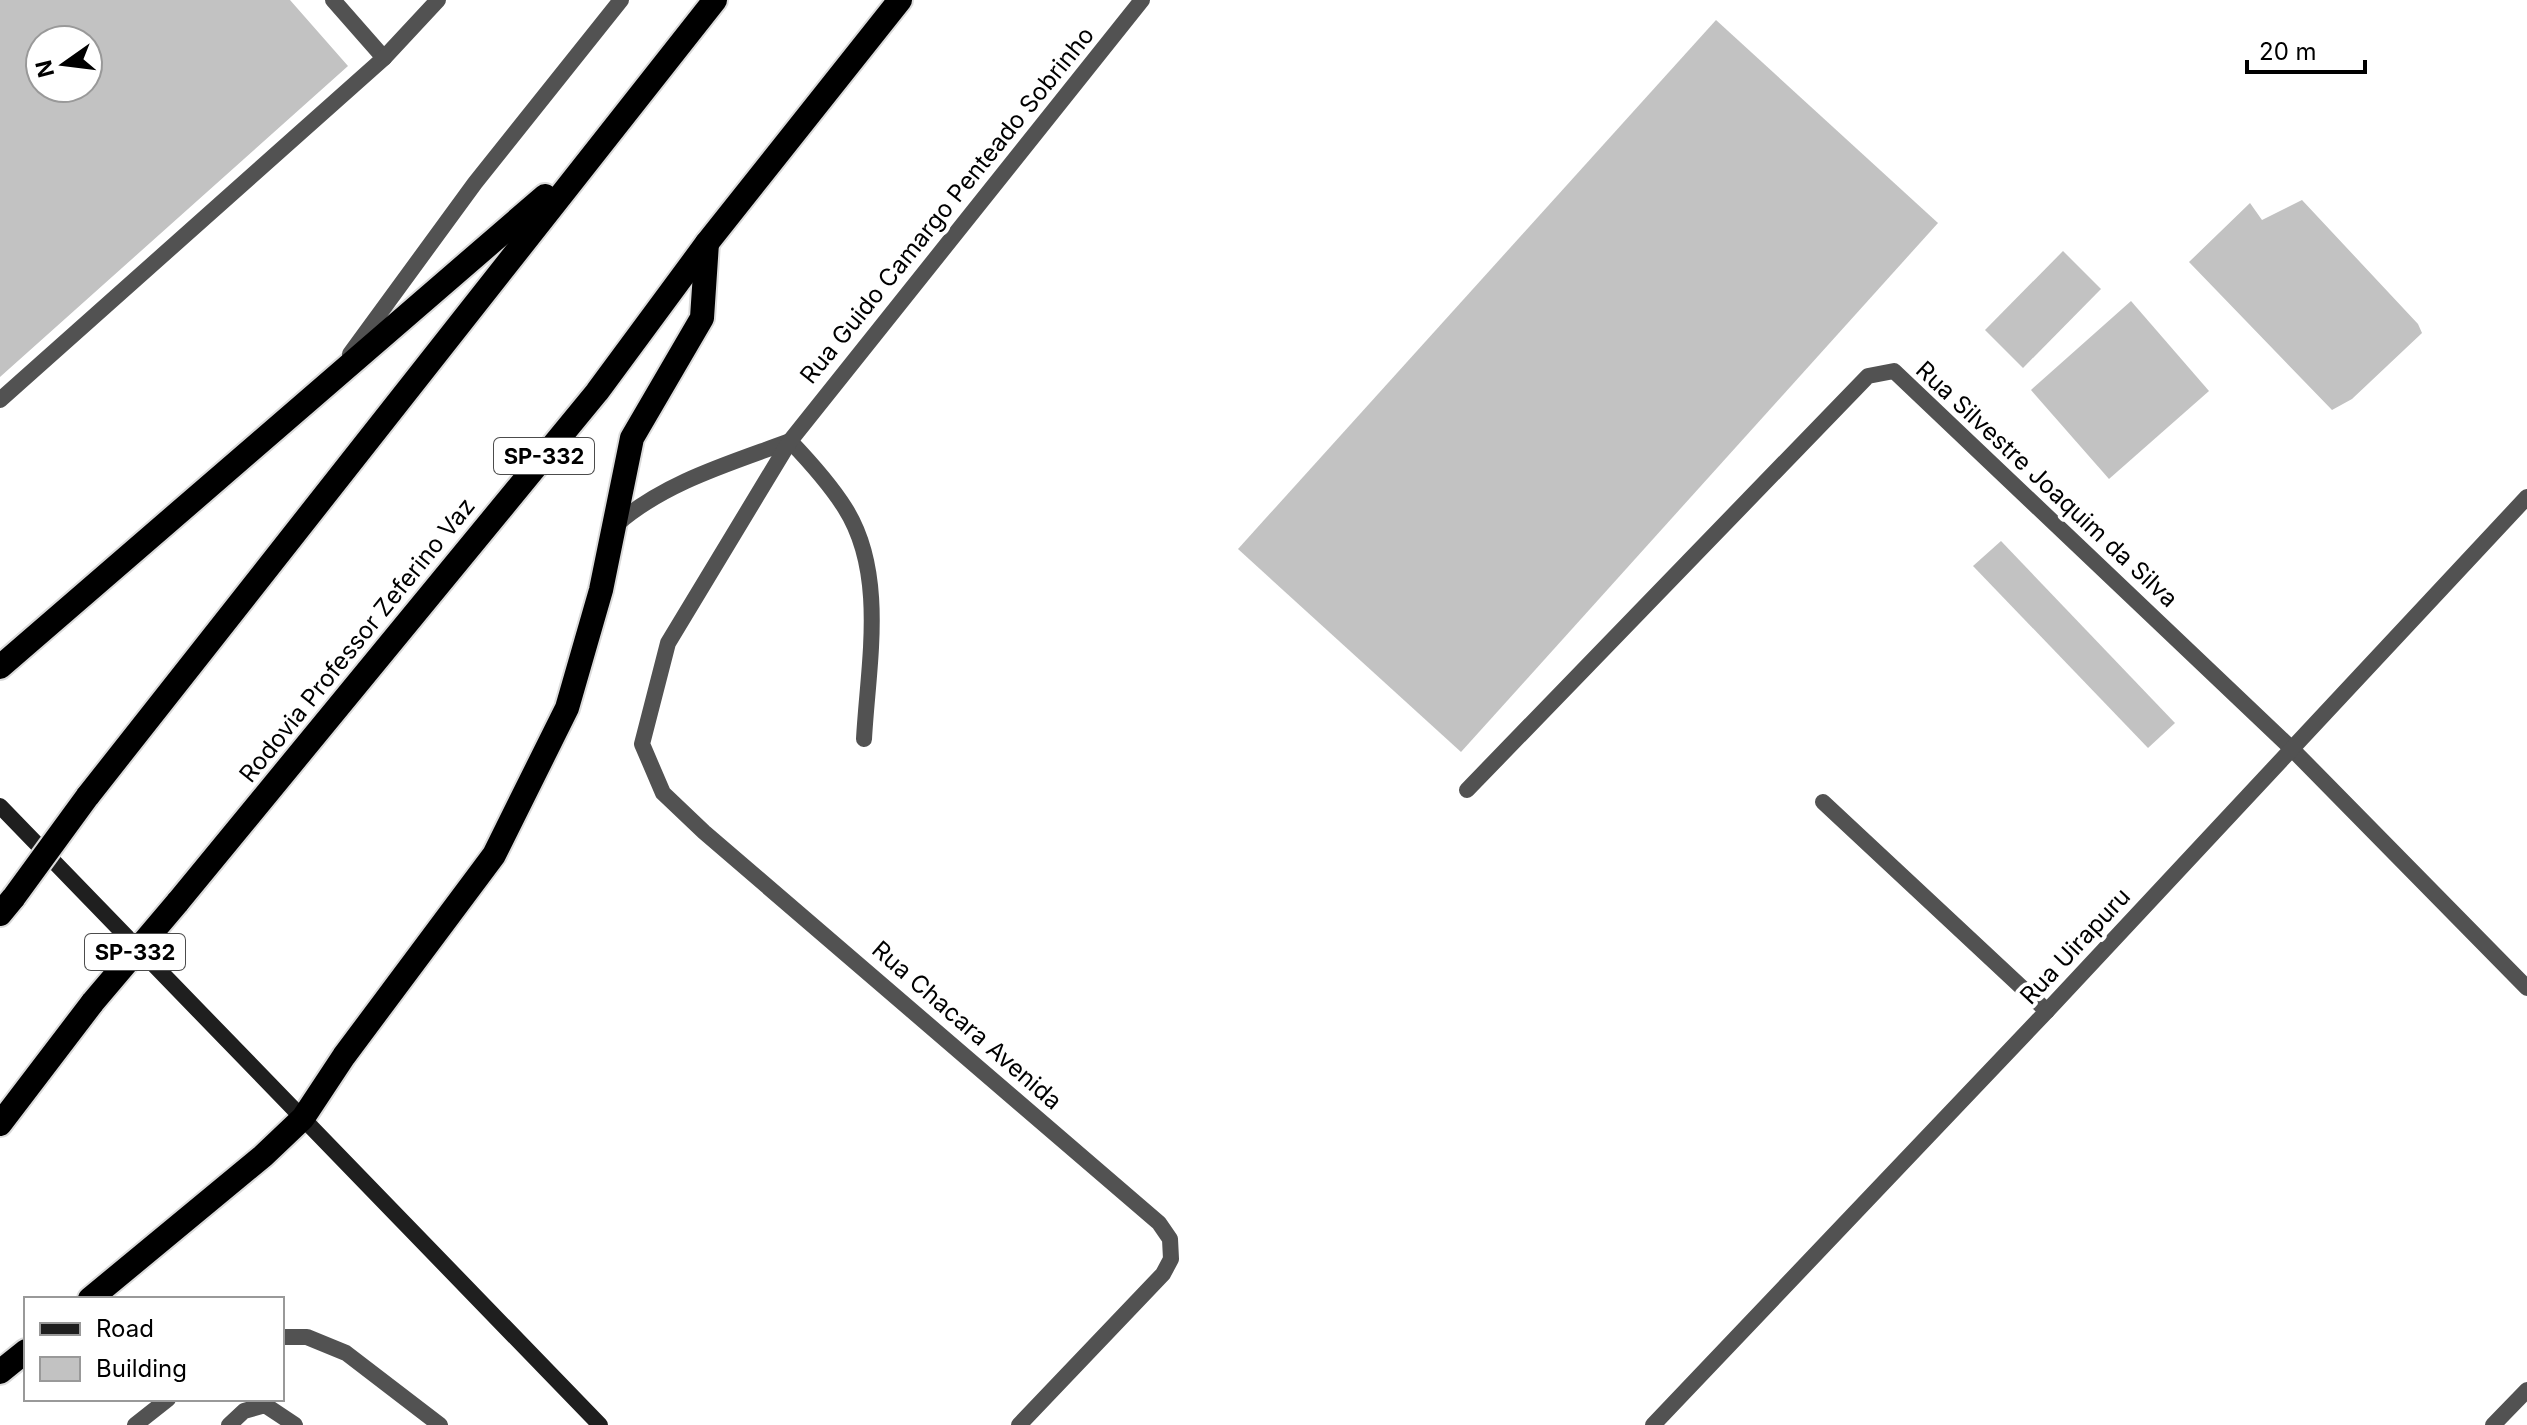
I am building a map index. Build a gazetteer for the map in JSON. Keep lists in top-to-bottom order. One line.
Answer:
{"streets":{"highway":["SP-332","Rodovia Professor Zeferino Vaz"],"street":["Rua Guido Camargo Penteado Sobrinho","Rua Silvestre Joaquim da Silva","Rua Uirapuru","Rua Chacara Avenida"]},"crossings":[["Rua Guido Camargo Penteado Sobrinho","Rua Chacara Avenida"],["Rua Silvestre Joaquim da Silva","Rua Uirapuru"]],"legend":["Road","Building"],"scale_bar":"20 m","north":"left"}
